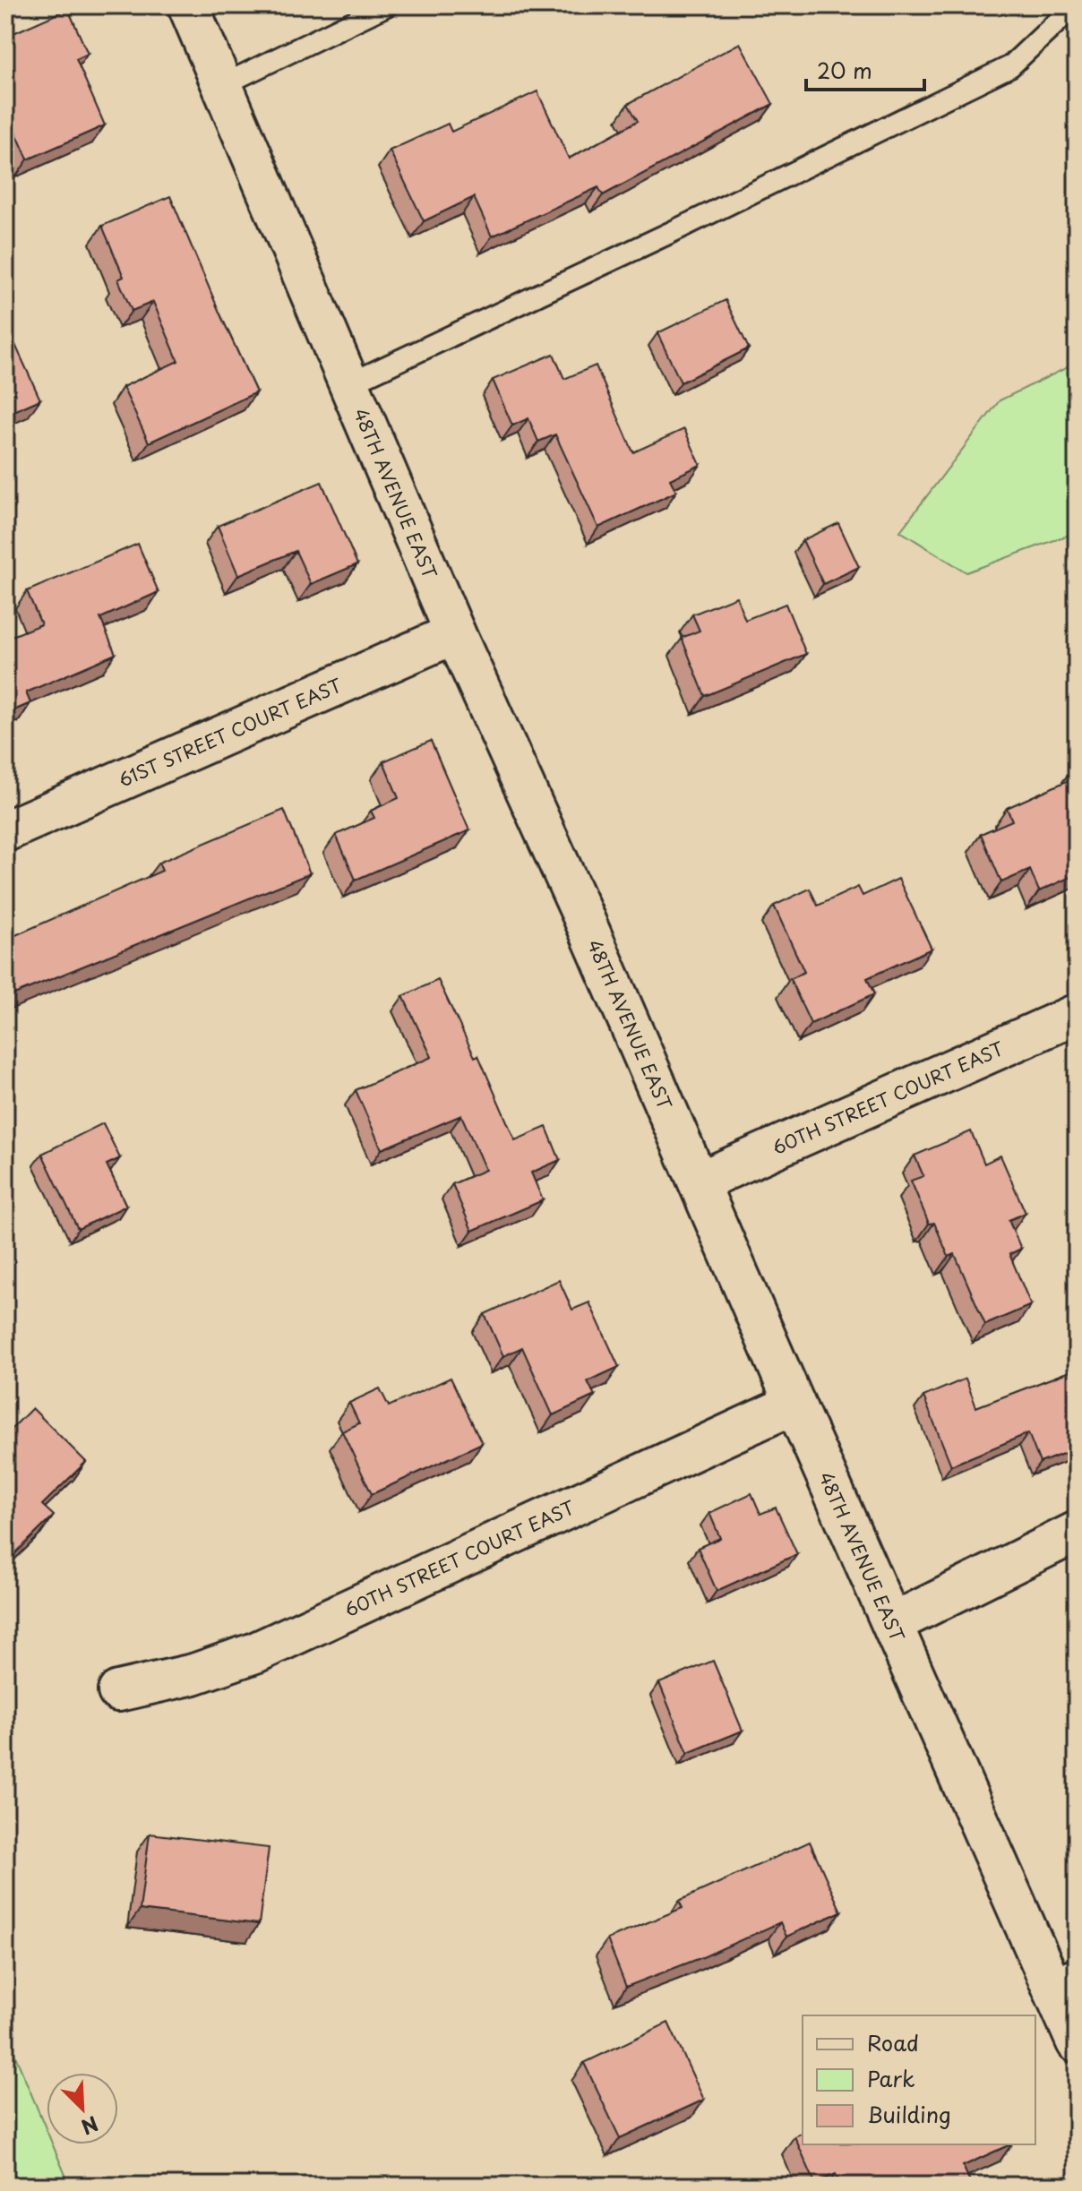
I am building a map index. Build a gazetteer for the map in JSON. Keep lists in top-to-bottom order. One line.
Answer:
{"streets":{"street":["48TH AVENUE EAST","61ST STREET COURT EAST","60TH STREET COURT EAST"]},"crossings":[["48TH AVENUE EAST","61ST STREET COURT EAST"],["48TH AVENUE EAST","60TH STREET COURT EAST"]],"legend":["Road","Park","Building"],"scale_bar":"20 m","north":"bottom right"}
